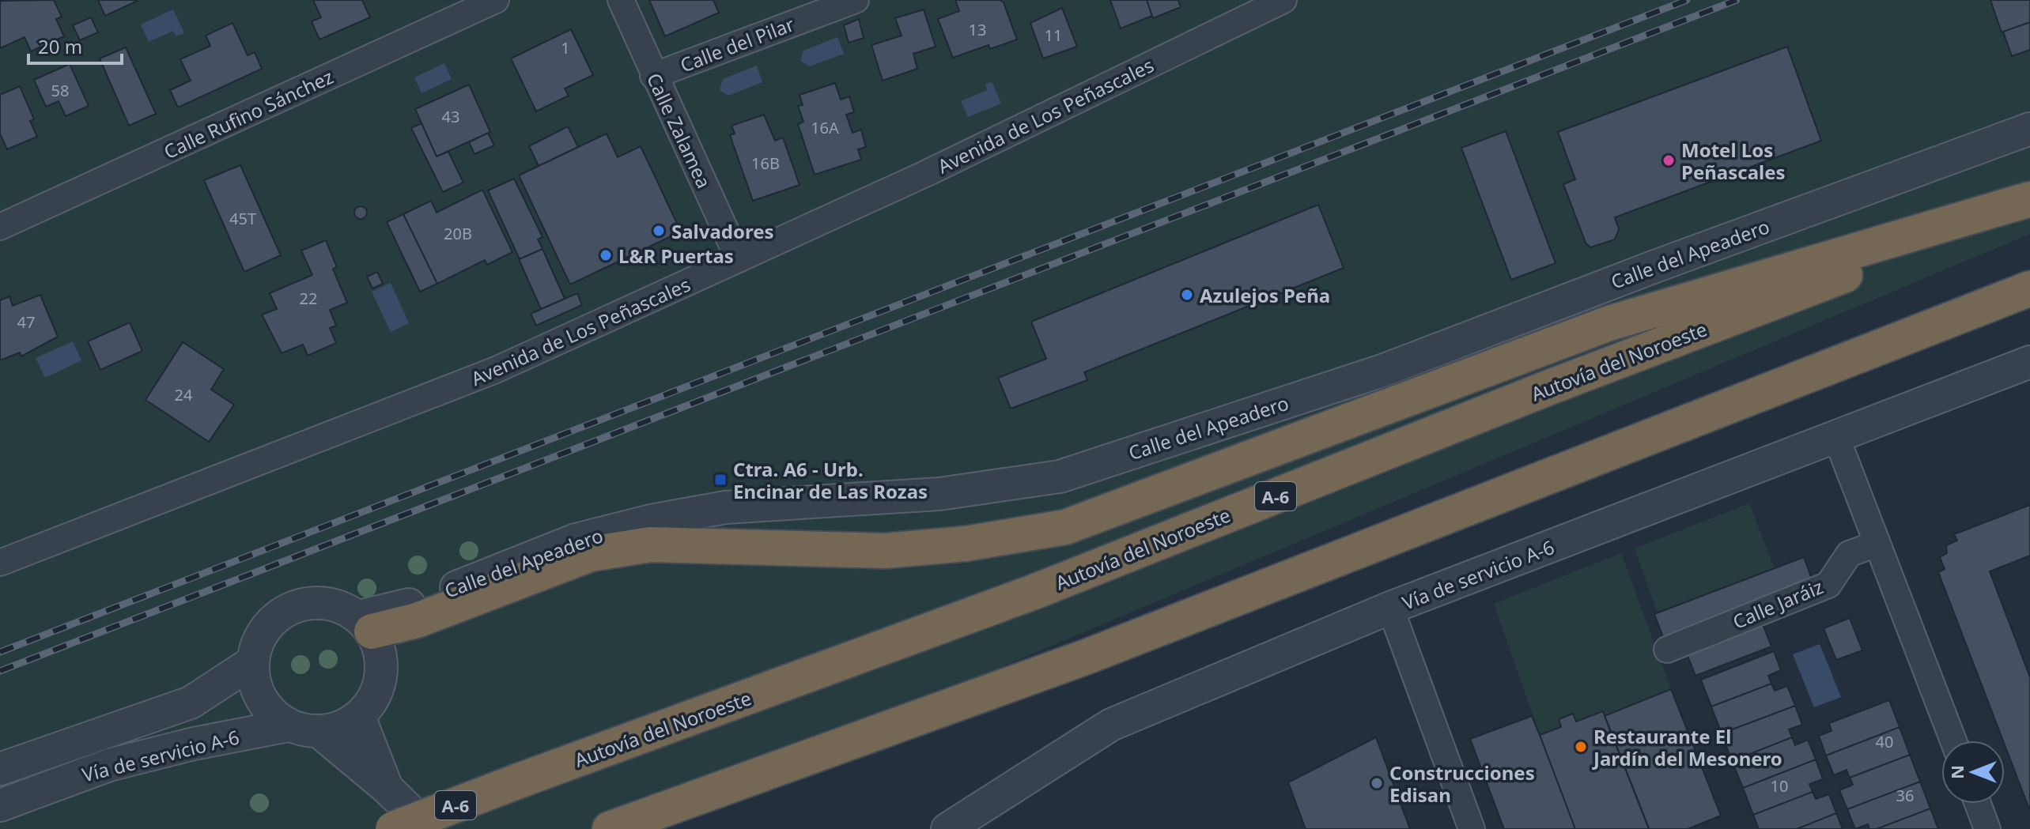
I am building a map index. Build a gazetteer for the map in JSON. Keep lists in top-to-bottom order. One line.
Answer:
{"streets":{"highway":["Autovía del Noroeste","A-6"],"street":["Calle del Pilar","Calle Rufino Sánchez","Avenida de Los Peñascales","Calle Zalamea","Calle del Apeadero","Vía de servicio A-6","Calle Jaráiz"]},"crossings":[["Calle del Pilar","Calle Zalamea"],["Avenida de Los Peñascales","Calle Zalamea"],["Calle del Apeadero","Vía de servicio A-6"]],"places":{"other":["Motel Los Peñascales","Salvadores","L&R Puertas","Azulejos Peña","Restaurante El Jardín del Mesonero","Construcciones Edisan"],"transit":["Ctra. A6 - Urb. Encinar de Las Rozas"]},"house_numbers":["13","11","1","58","43","16A","16B","45T","20B","22","47","24","40","10","36"],"scale_bar":"20 m","north":"left"}
